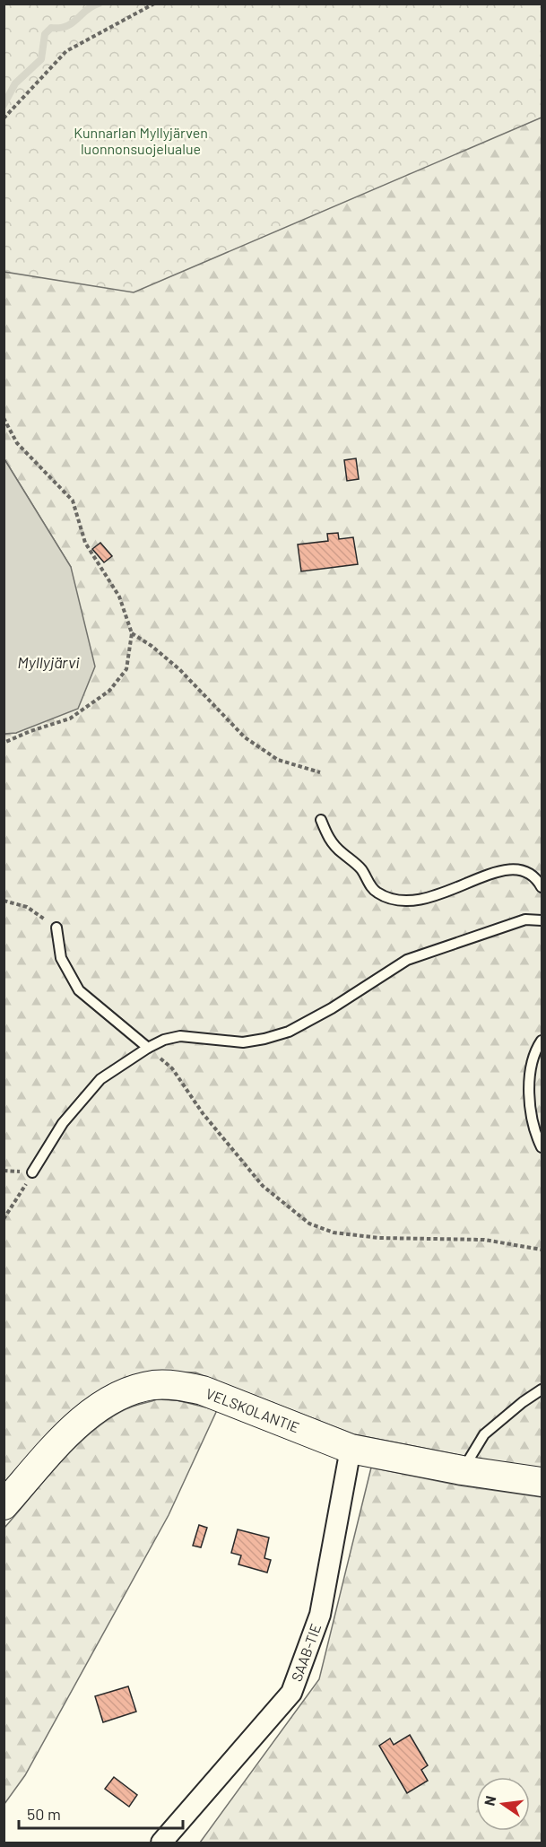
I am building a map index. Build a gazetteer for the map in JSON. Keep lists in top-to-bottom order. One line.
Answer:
{"streets":{"street":["VELSKOLANTIE","SAAB-TIE"]},"crossings":[["VELSKOLANTIE","SAAB-TIE"]],"water":["Myllyjärvi"],"parks":["Kunnarlan Myllyjärven luonnonsuojelualue"],"scale_bar":"50 m","north":"left"}
